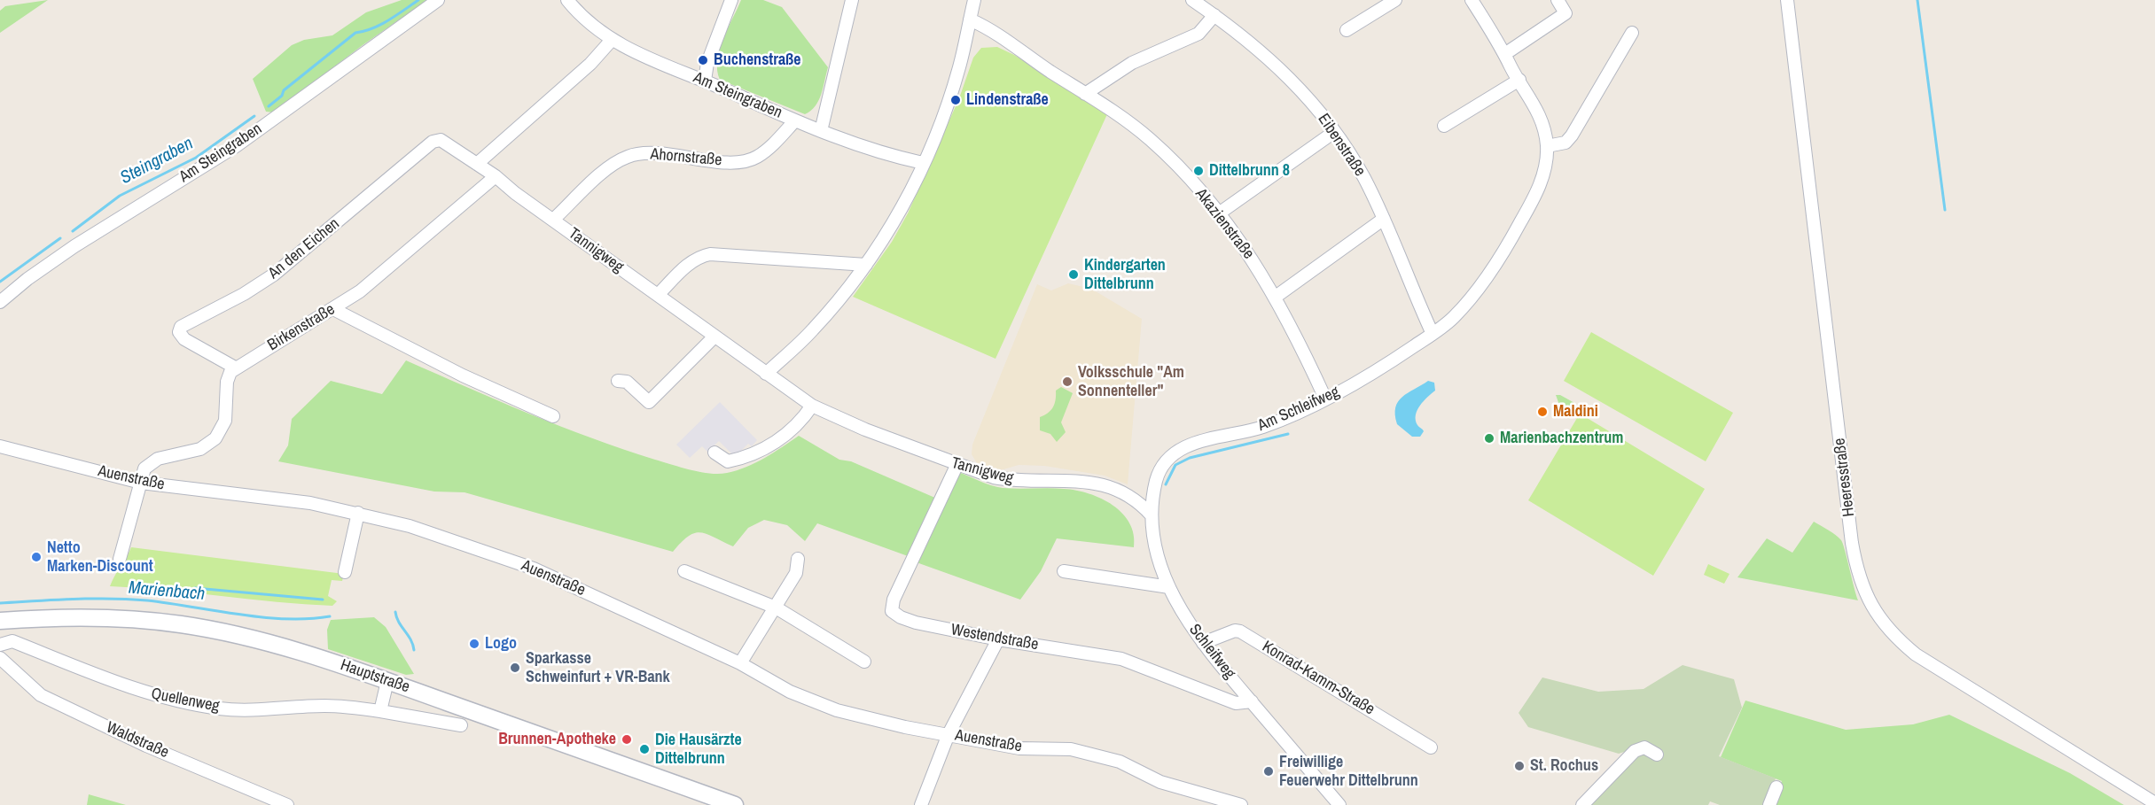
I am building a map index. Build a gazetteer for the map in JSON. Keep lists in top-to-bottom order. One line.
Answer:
{"streets":{"street":["Am Steingraben","Eibenstraße","Ahornstraße","Akazienstraße","An den Eichen","Tannigweg","Birkenstraße","Am Schleifweg","Heeresstraße","Auenstraße","Westendstraße","Schleifweg","Hauptstraße","Konrad-Kamm-Straße","Quellenweg","Waldstraße"]},"crossings":[["Am Steingraben","Ahornstraße"],["Eibenstraße","Am Schleifweg"],["Ahornstraße","Tannigweg"],["Akazienstraße","Am Schleifweg"],["An den Eichen","Tannigweg"],["An den Eichen","Birkenstraße"],["Tannigweg","Birkenstraße"],["Tannigweg","Westendstraße"],["Tannigweg","Schleifweg"],["Am Schleifweg","Schleifweg"],["Westendstraße","Schleifweg"],["Schleifweg","Konrad-Kamm-Straße"]],"water":["Steingraben","Marienbach"],"places":["Buchenstraße","Lindenstraße","Dittelbrunn 8","Kindergarten Dittelbrunn","Volksschule \"Am Sonnenteller\"","Maldini","Marienbachzentrum","Netto Marken-Discount","Logo","Sparkasse Schweinfurt + VR-Bank","Brunnen-Apotheke","Die Hausärzte Dittelbrunn","St. Rochus","Freiwillige Feuerwehr Dittelbrunn"]}
